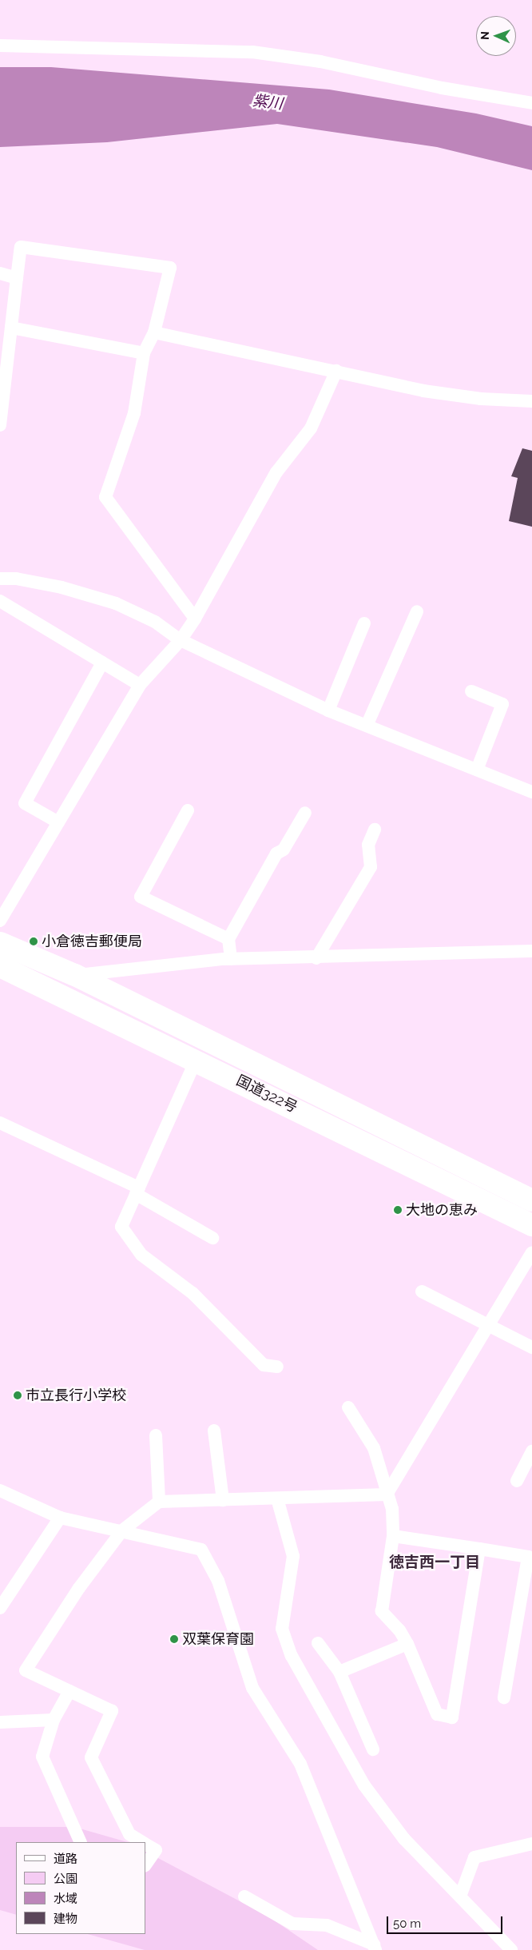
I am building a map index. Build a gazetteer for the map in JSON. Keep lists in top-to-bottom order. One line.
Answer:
{"streets":{"highway":["国道322号"]},"districts":["徳吉西一丁目"],"water":["紫川"],"places":["小倉徳吉郵便局","大地の恵み","市立長行小学校","双葉保育園"],"legend":["道路","公園","水域","建物"],"scale_bar":"50 m","north":"left"}
